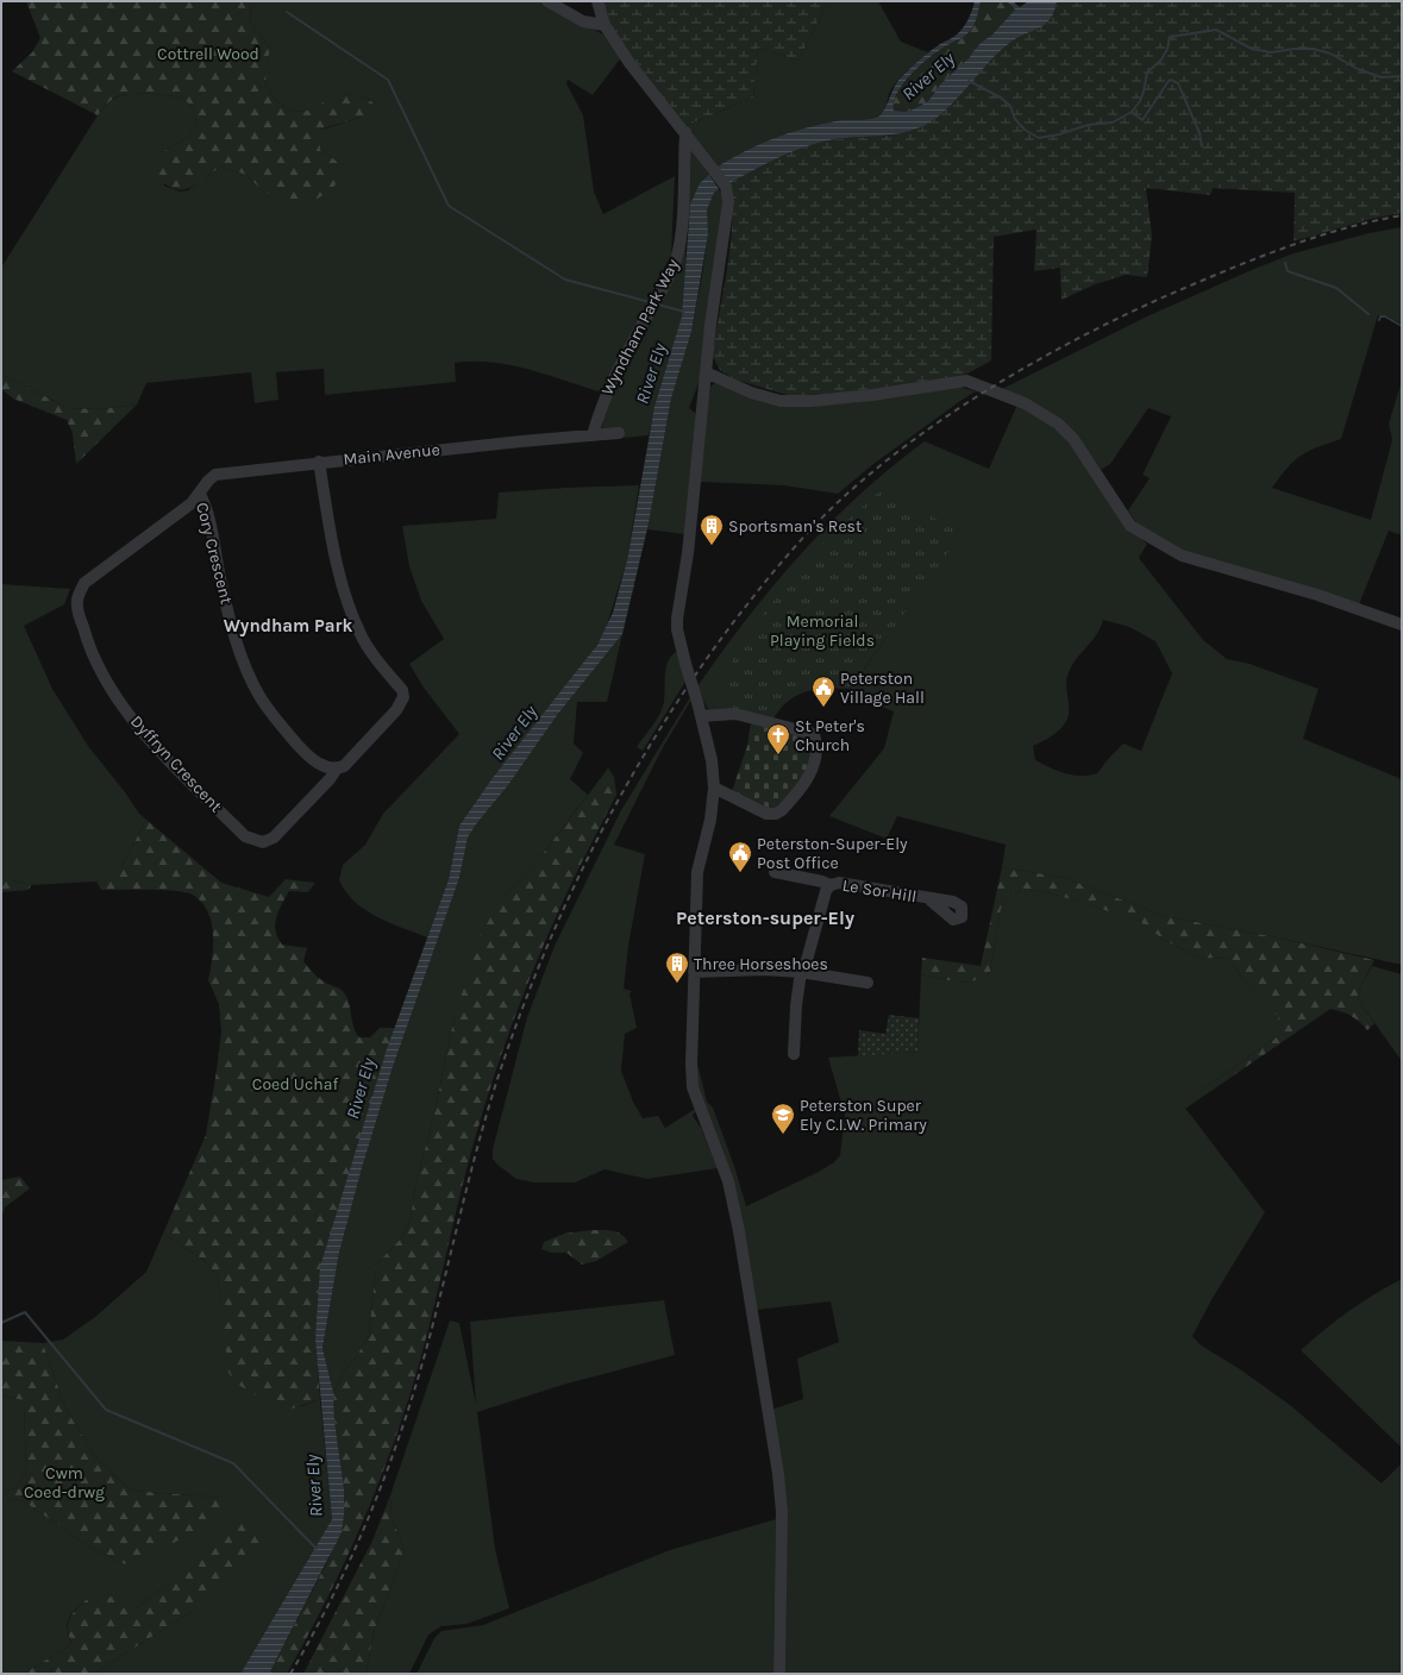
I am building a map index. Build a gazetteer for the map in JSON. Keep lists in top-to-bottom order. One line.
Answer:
{"streets":{"street":["Wyndham Park Way","Main Avenue","Cory Crescent","Dyffryn Crescent","Le Sor Hill"]},"crossings":[["Wyndham Park Way","Main Avenue"],["Main Avenue","Cory Crescent"],["Main Avenue","Dyffryn Crescent"],["Cory Crescent","Dyffryn Crescent"]],"districts":["Wyndham Park","Peterston-super-Ely"],"water":["River Ely"],"parks":["Cottrell Wood","Memorial Playing Fields","Coed Uchaf","Cwm Coed-drwg"],"places":{"building":["Sportsman's Rest","Three Horseshoes"],"public building":["Peterston Village Hall","Peterston-Super-Ely Post Office"],"church":["St Peter's Church"],"school or university":["Peterston Super Ely C.I.W. Primary"]}}
